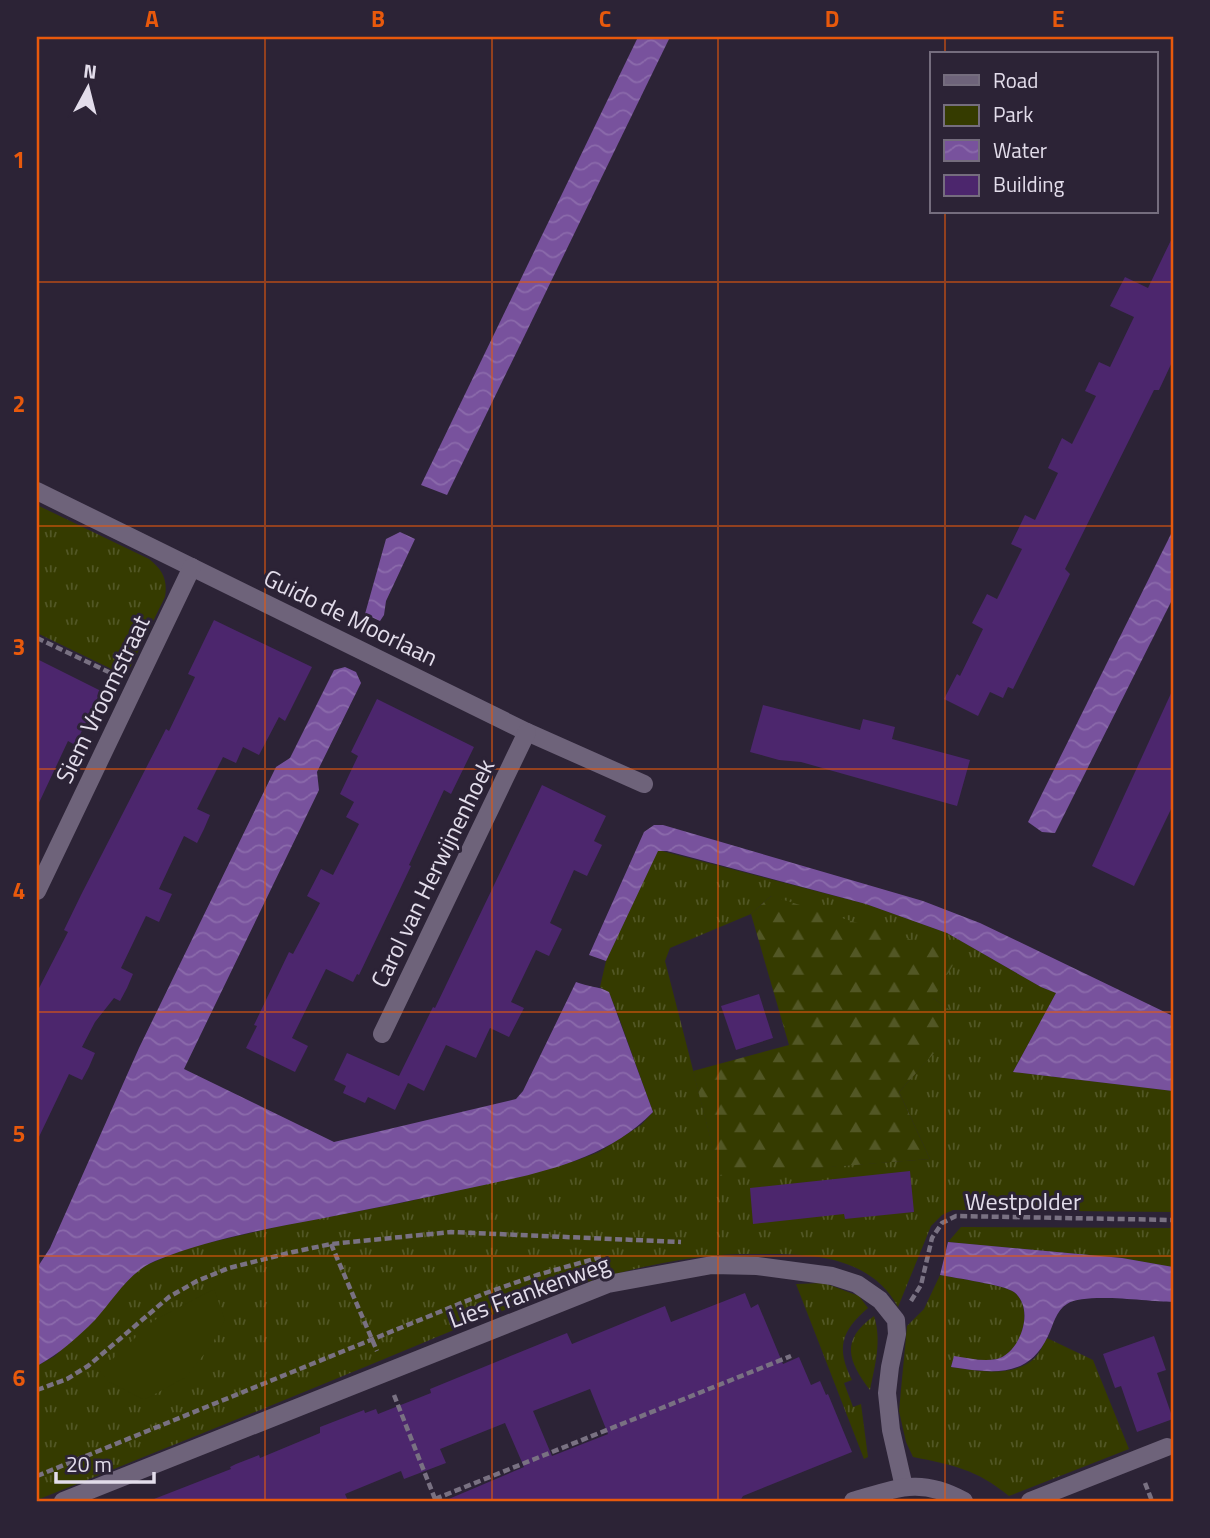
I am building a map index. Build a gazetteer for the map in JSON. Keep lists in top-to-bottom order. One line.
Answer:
{"streets":{"street":["Guido de Moorlaan","Siem Vroomstraat","Carol van Herwijnenhoek","Lies Frankenweg"],"path":["Westpolder"]},"crossings":[["Guido de Moorlaan","Siem Vroomstraat"],["Guido de Moorlaan","Carol van Herwijnenhoek"],["Westpolder","Lies Frankenweg"]],"legend":["Road","Park","Water","Building"],"scale_bar":"20 m","north":"top","grid":{"columns":["A","B","C","D","E"],"rows":["1","2","3","4","5","6"]}}
